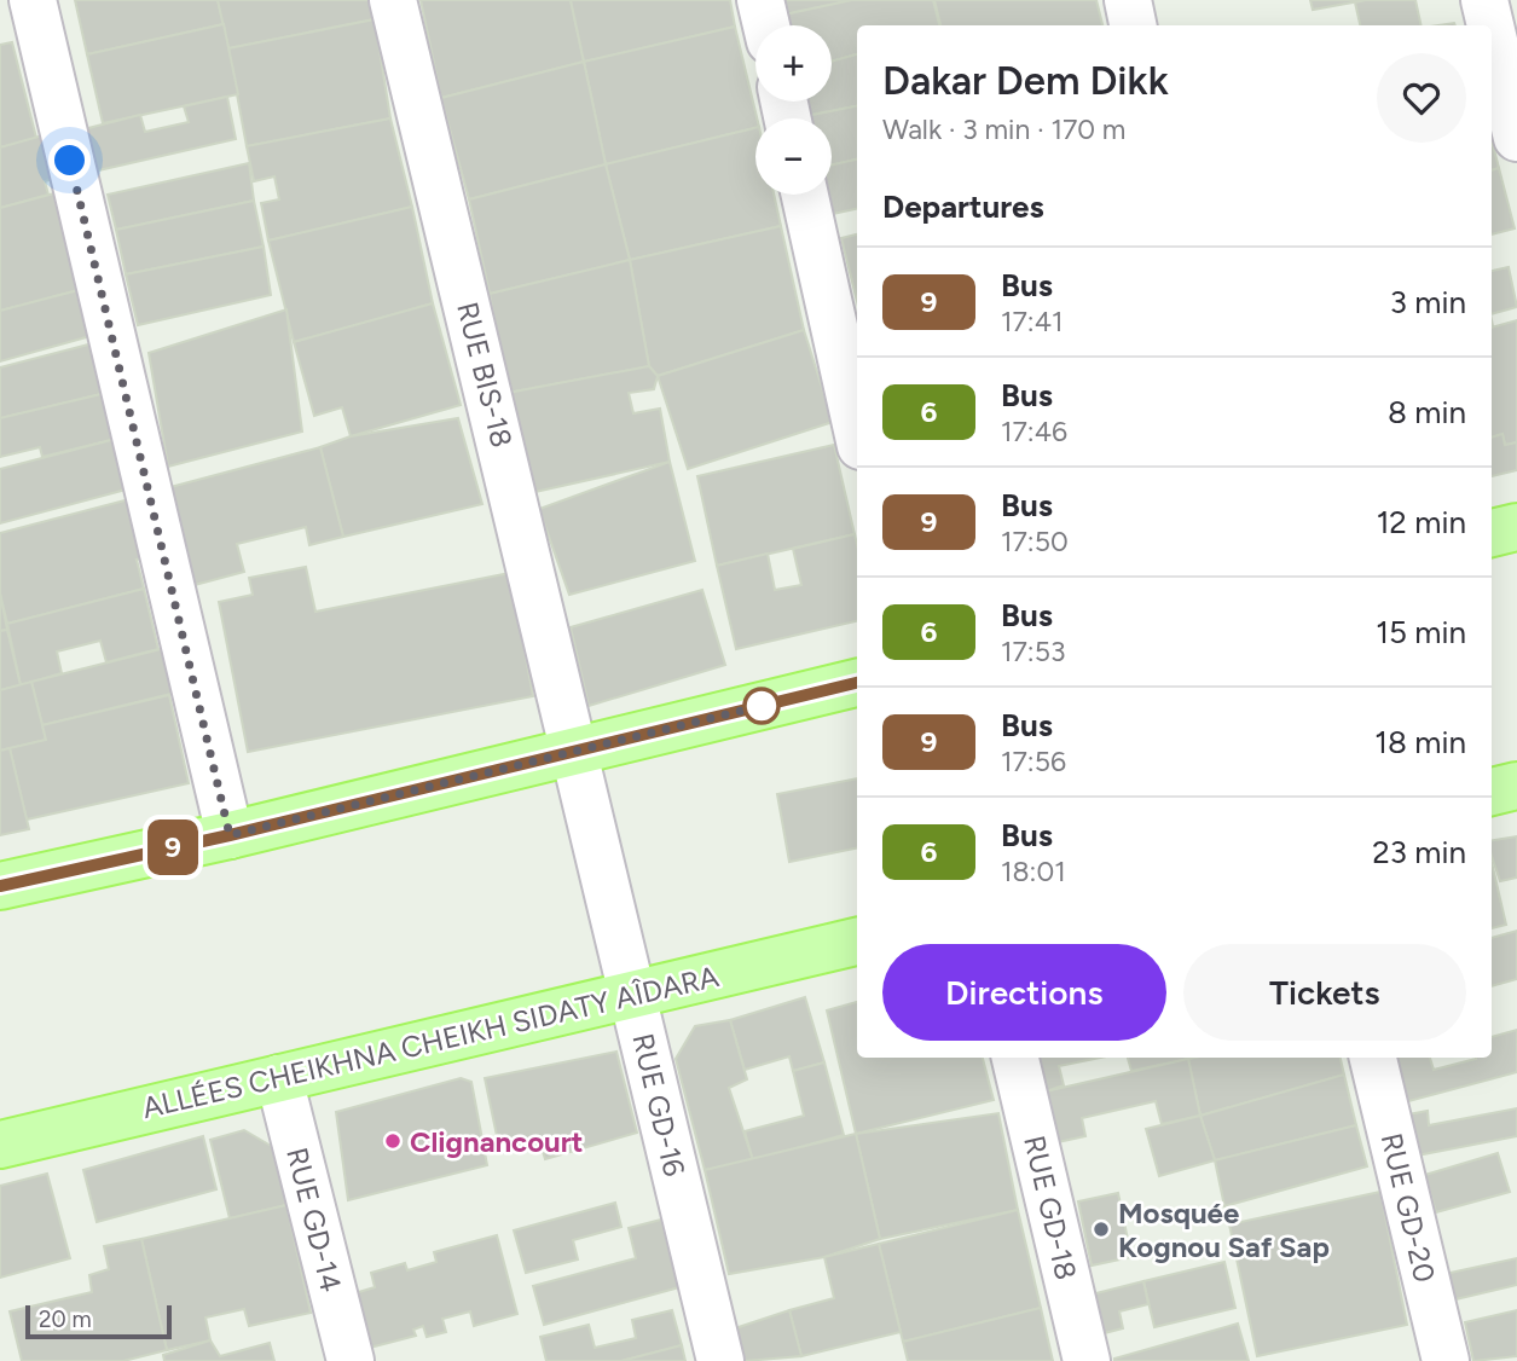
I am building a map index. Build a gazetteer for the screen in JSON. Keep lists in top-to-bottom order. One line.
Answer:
{"streets":{"main road":["ALLÉES CHEIKHNA CHEIKH SIDATY AÎDARA"],"street":["RUE BIS-18","RUE GD-16","RUE GD-18","RUE GD-20","RUE GD-14"]},"crossings":[["RUE BIS-18","RUE GD-16"],["ALLÉES CHEIKHNA CHEIKH SIDATY AÎDARA","RUE GD-16"],["ALLÉES CHEIKHNA CHEIKH SIDATY AÎDARA","RUE GD-14"]],"places":["Clignancourt","Mosquée Kognou Saf Sap"],"lines":["bus line 9"],"scale_bar":"20 m","page":{"on_map":"9","map_buttons":["+","−"],"heading":[["Dakar Dem Dikk","Walk · 3 min · 170 m"],"Departures"],"list":[{"mark":"9","name":"Bus","note":"17:41","value":"3 min"},{"mark":"6","name":"Bus","note":"17:46","value":"8 min"},{"mark":"9","name":"Bus","note":"17:50","value":"12 min"},{"mark":"6","name":"Bus","note":"17:53","value":"15 min"},{"mark":"9","name":"Bus","note":"17:56","value":"18 min"},{"mark":"6","name":"Bus","note":"18:01","value":"23 min"}],"buttons":["Directions","Tickets"],"scale":"20 m"}}
